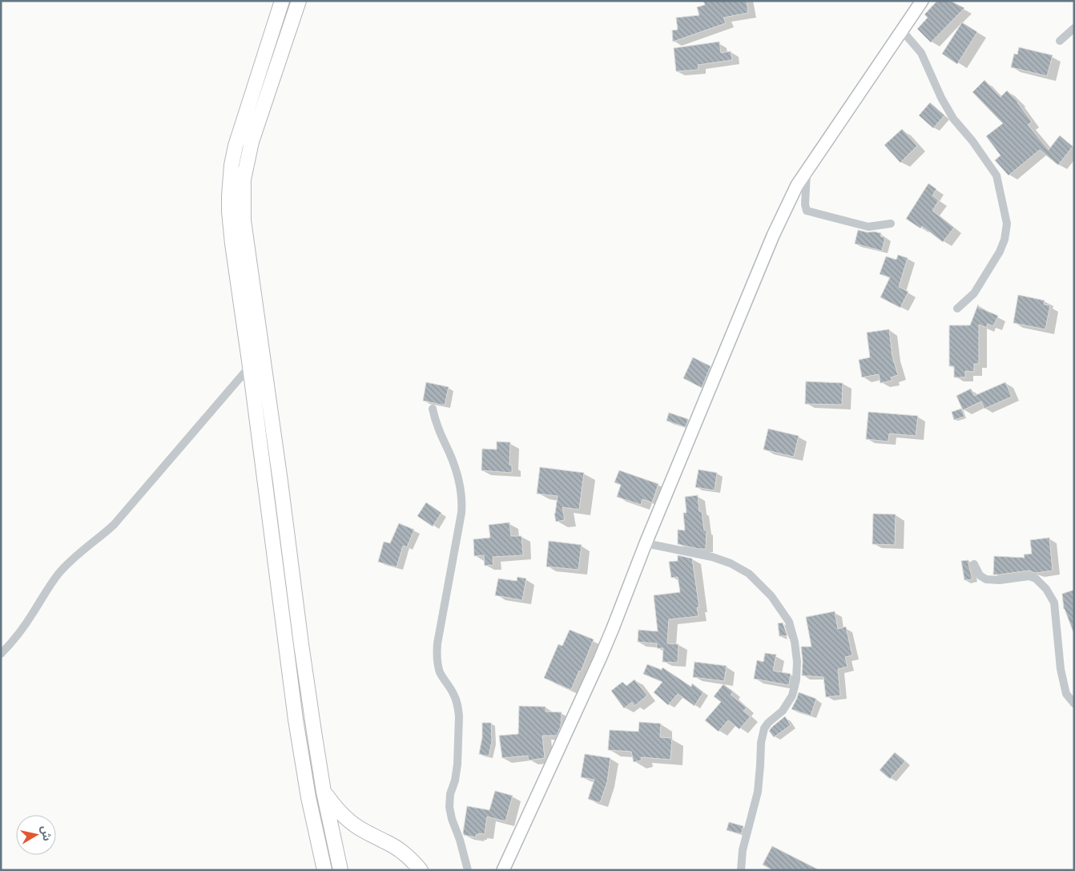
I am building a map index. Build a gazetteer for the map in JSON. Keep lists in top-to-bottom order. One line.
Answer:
{"north":"right"}
